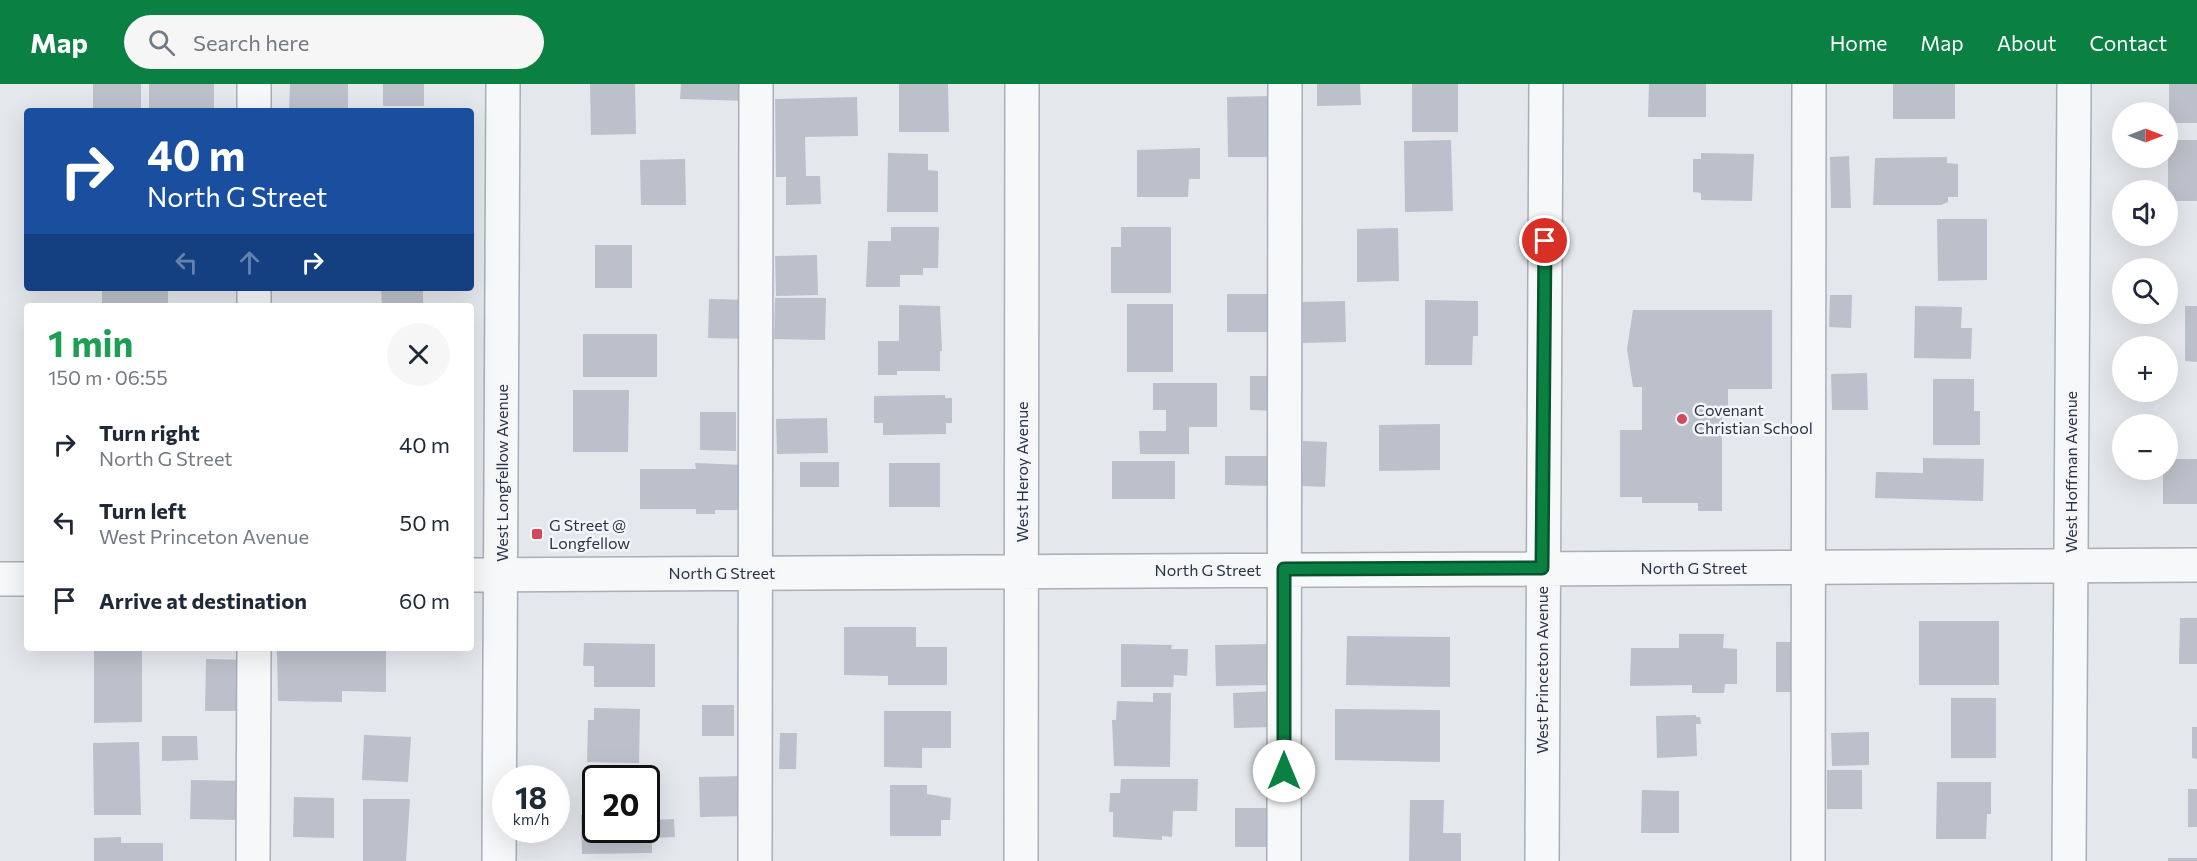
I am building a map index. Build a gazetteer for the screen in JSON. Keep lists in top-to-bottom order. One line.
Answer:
{"streets":{"street":["West Heroy Avenue","West Hoffman Avenue","West Longfellow Avenue","North G Street","West Princeton Avenue"]},"crossings":[["West Heroy Avenue","North G Street"],["West Hoffman Avenue","North G Street"],["West Longfellow Avenue","North G Street"],["North G Street","West Princeton Avenue"]],"places":{"other":["Covenant Christian School"],"transit":["G Street @ Longfellow"]},"north":"right","page":{"header":"Map","search":"Search here","nav":["Home","Map","About","Contact"],"map_buttons":["+","−"],"turn":["40 m","North G Street"],"heading":["1 min","150 m · 06:55"],"list":[{"name":"Turn right","note":"North G Street","value":"40 m"},{"name":"Turn left","note":"West Princeton Avenue","value":"50 m"},{"name":"Arrive at destination","value":"60 m"}],"speed":"18 km/h","limit":"20"}}
